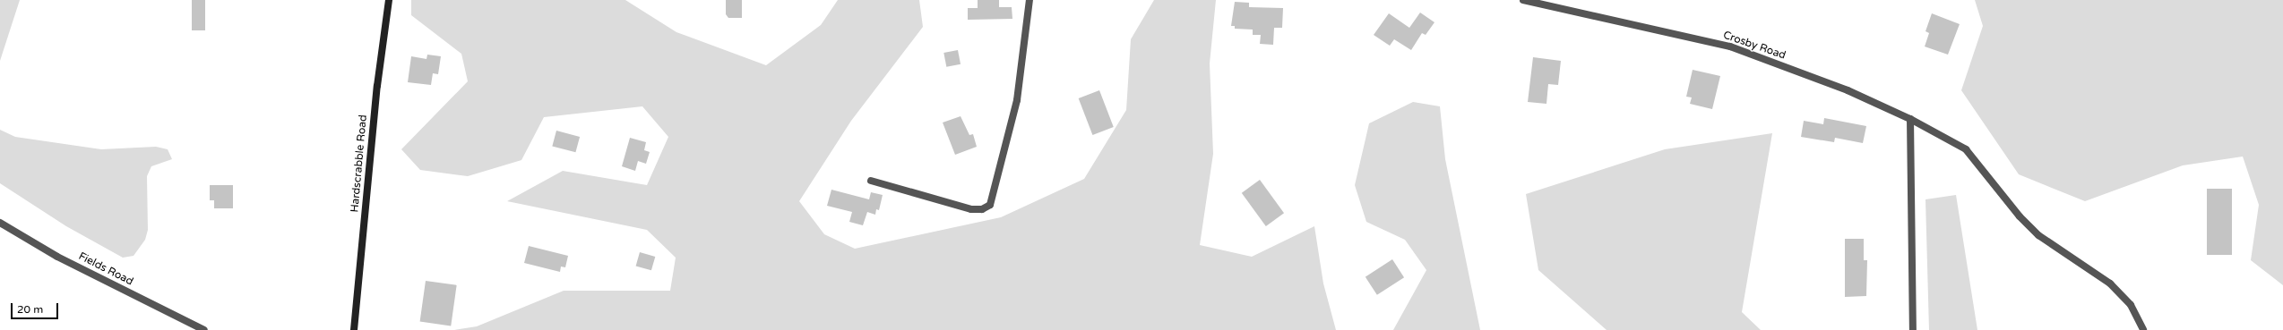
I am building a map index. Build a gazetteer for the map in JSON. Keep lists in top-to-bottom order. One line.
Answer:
{"streets":{"street":["Crosby Road","Hardscrabble Road","Fields Road"]},"scale_bar":"20 m"}
